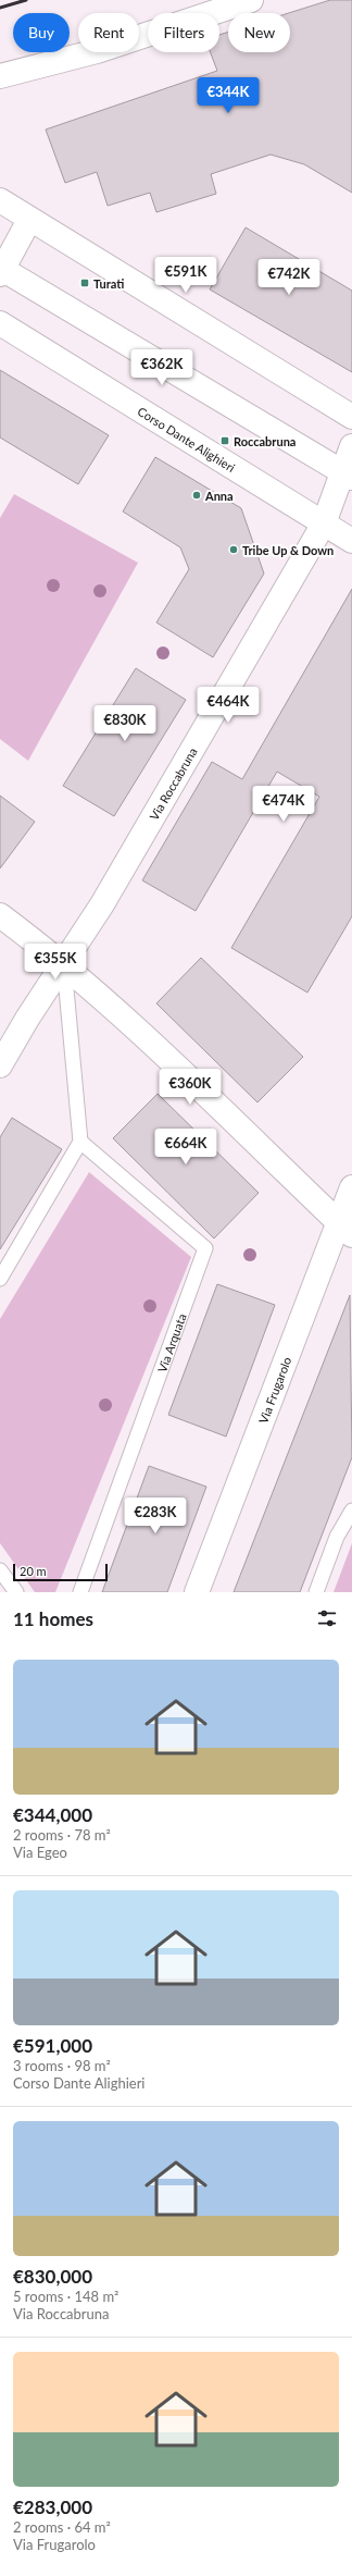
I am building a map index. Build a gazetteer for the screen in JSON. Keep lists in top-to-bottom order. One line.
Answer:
{"streets":{"street":["Corso Dante Alighieri","Via Roccabruna","Via Frugarolo"],"lane":["Via Arquata"]},"crossings":[["Corso Dante Alighieri","Via Roccabruna"]],"places":{"transit":["Turati","Roccabruna"],"other":["Anna","Tribe Up & Down"]},"scale_bar":"20 m","page":{"chip":["Buy","Rent","Filters","New"],"price":["€344K","€591K","€742K","€362K","€464K","€830K","€474K","€355K","€360K","€664K","€283K"],"scale":"20 m","heading":"11 homes","list":[{"name":"€344,000","note":"2 rooms · 78 m² · Via Egeo"},{"name":"€591,000","note":"3 rooms · 98 m² · Corso Dante Alighieri"},{"name":"€830,000","note":"5 rooms · 148 m² · Via Roccabruna"},{"name":"€283,000","note":"2 rooms · 64 m² · Via Frugarolo"}]}}
